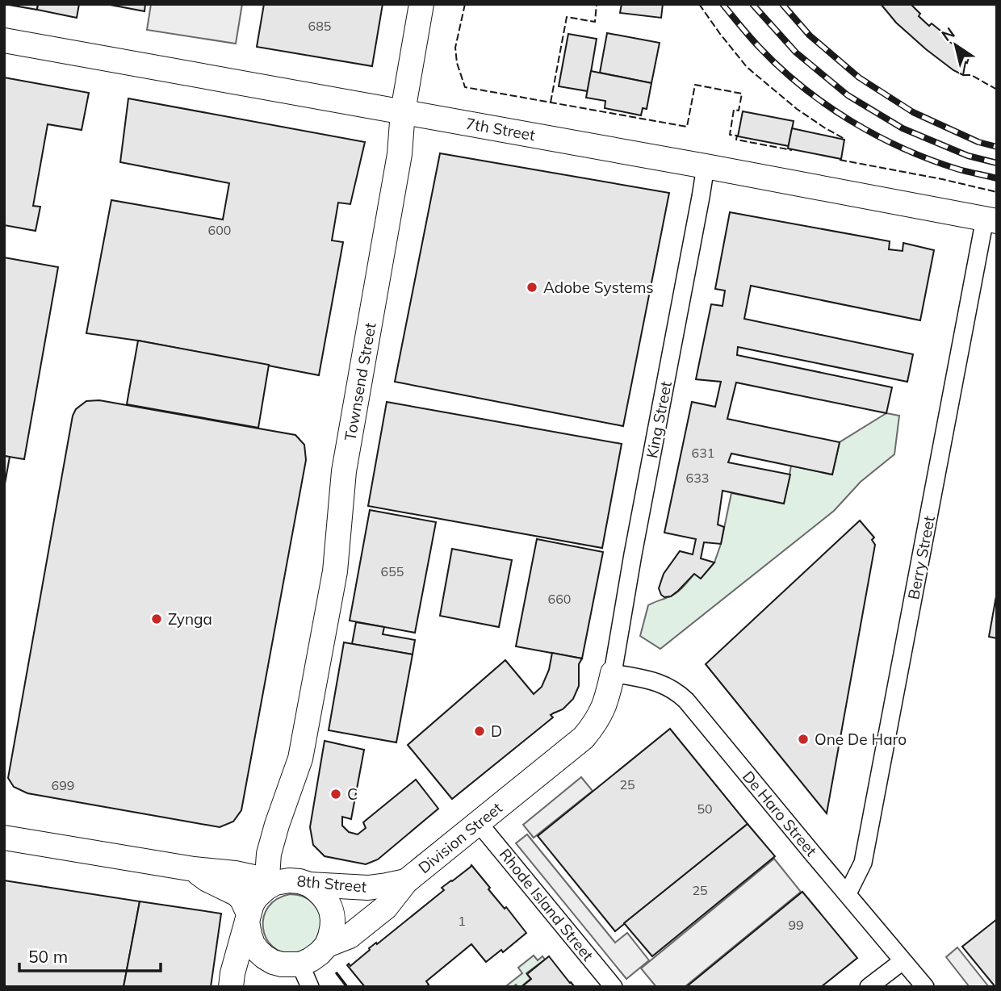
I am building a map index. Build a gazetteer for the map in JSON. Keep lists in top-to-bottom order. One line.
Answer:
{"streets":{"street":["7th Street","Townsend Street","King Street","Berry Street","De Haro Street","Division Street","8th Street","Rhode Island Street"]},"crossings":[["7th Street","Townsend Street"],["7th Street","King Street"],["7th Street","Berry Street"],["Townsend Street","Division Street"],["Townsend Street","8th Street"],["King Street","De Haro Street"],["King Street","Division Street"],["Berry Street","De Haro Street"],["De Haro Street","Division Street"],["Division Street","8th Street"],["Division Street","Rhode Island Street"]],"places":["Adobe Systems","Zynga","D","One De Haro","C"],"house_numbers":["685","600","631","633","655","660","25","699","50","25","1","99"],"scale_bar":"50 m","north":"top left"}
